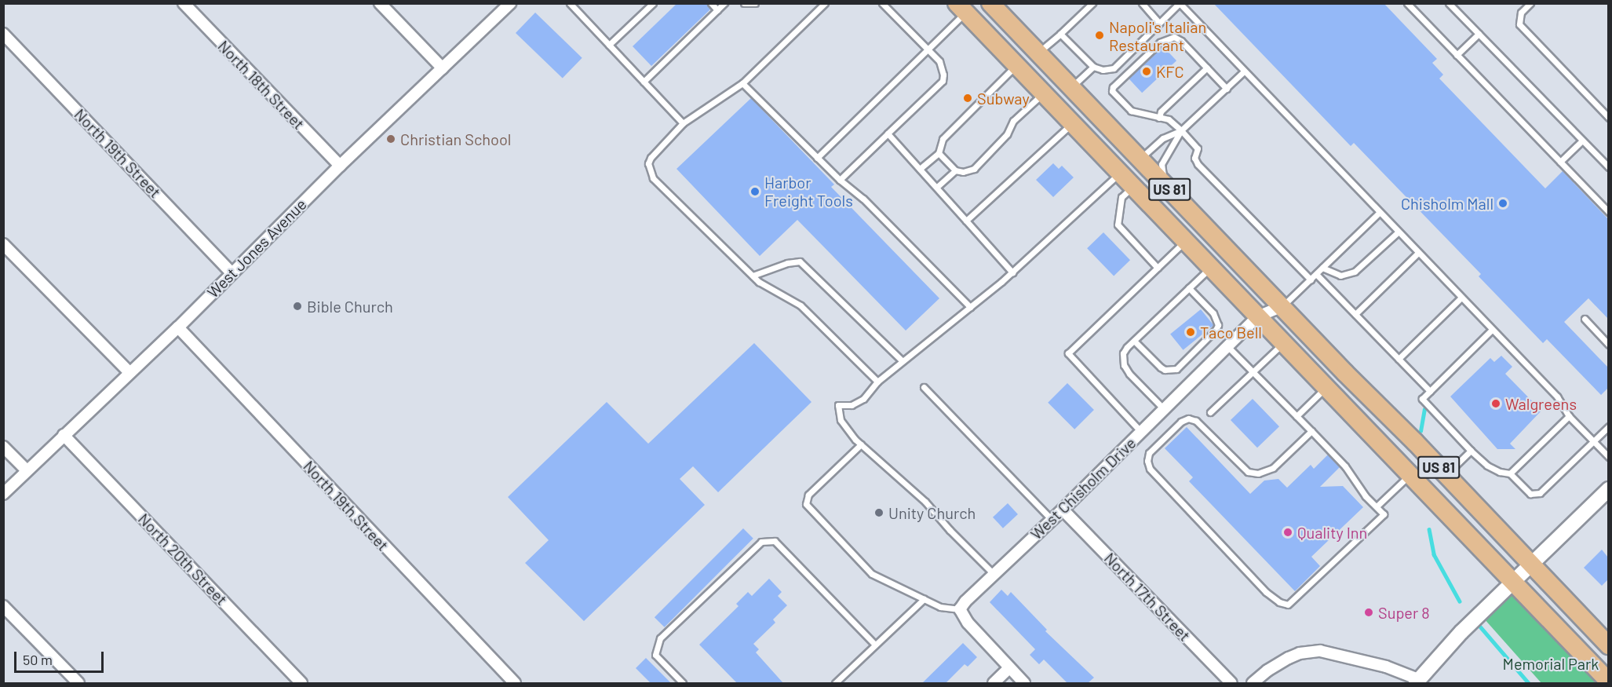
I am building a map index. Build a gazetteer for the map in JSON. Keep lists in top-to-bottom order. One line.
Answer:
{"streets":{"main road":["US 81"],"street":["North 18th Street","North 19th Street","West Jones Avenue","West Chisholm Drive","North 20th Street","North 17th Street"]},"crossings":[["North 18th Street","West Jones Avenue"],["North 19th Street","West Jones Avenue"],["US 81","West Chisholm Drive"],["West Jones Avenue","North 20th Street"],["West Chisholm Drive","North 17th Street"]],"parks":["Memorial Park"],"places":["Napoli's Italian Restaurant","KFC","Subway","Christian School","Harbor Freight Tools","Chisholm Mall","Bible Church","Taco Bell","Walgreens","Unity Church","Quality Inn","Super 8"],"scale_bar":"50 m"}
